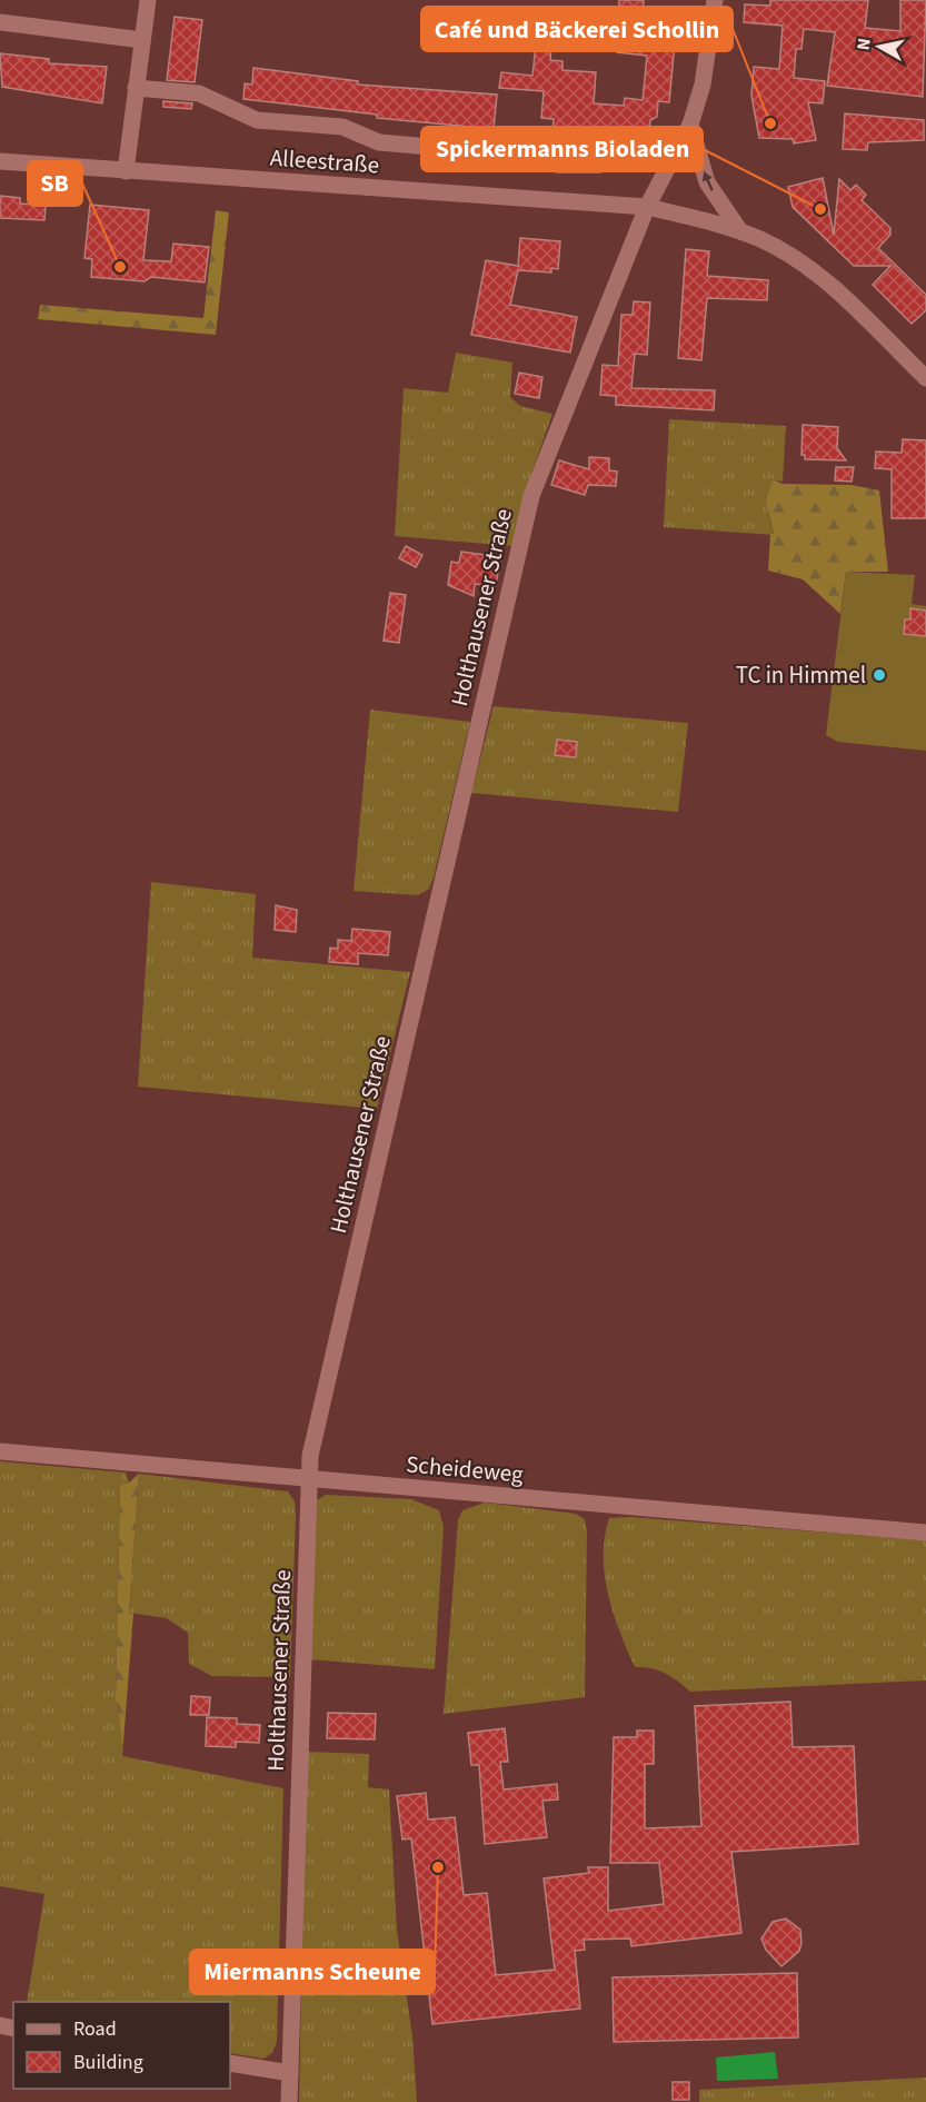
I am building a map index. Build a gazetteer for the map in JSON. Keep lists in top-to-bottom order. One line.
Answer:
{"streets":{"street":["Alleestraße","Holthausener Straße","Scheideweg"]},"crossings":[["Alleestraße","Holthausener Straße"],["Holthausener Straße","Scheideweg"]],"places":["Café und Bäckerei Schollin","Spickermanns Bioladen","SB","TC in Himmel","Miermanns Scheune"],"legend":["Road","Building"],"north":"left"}
